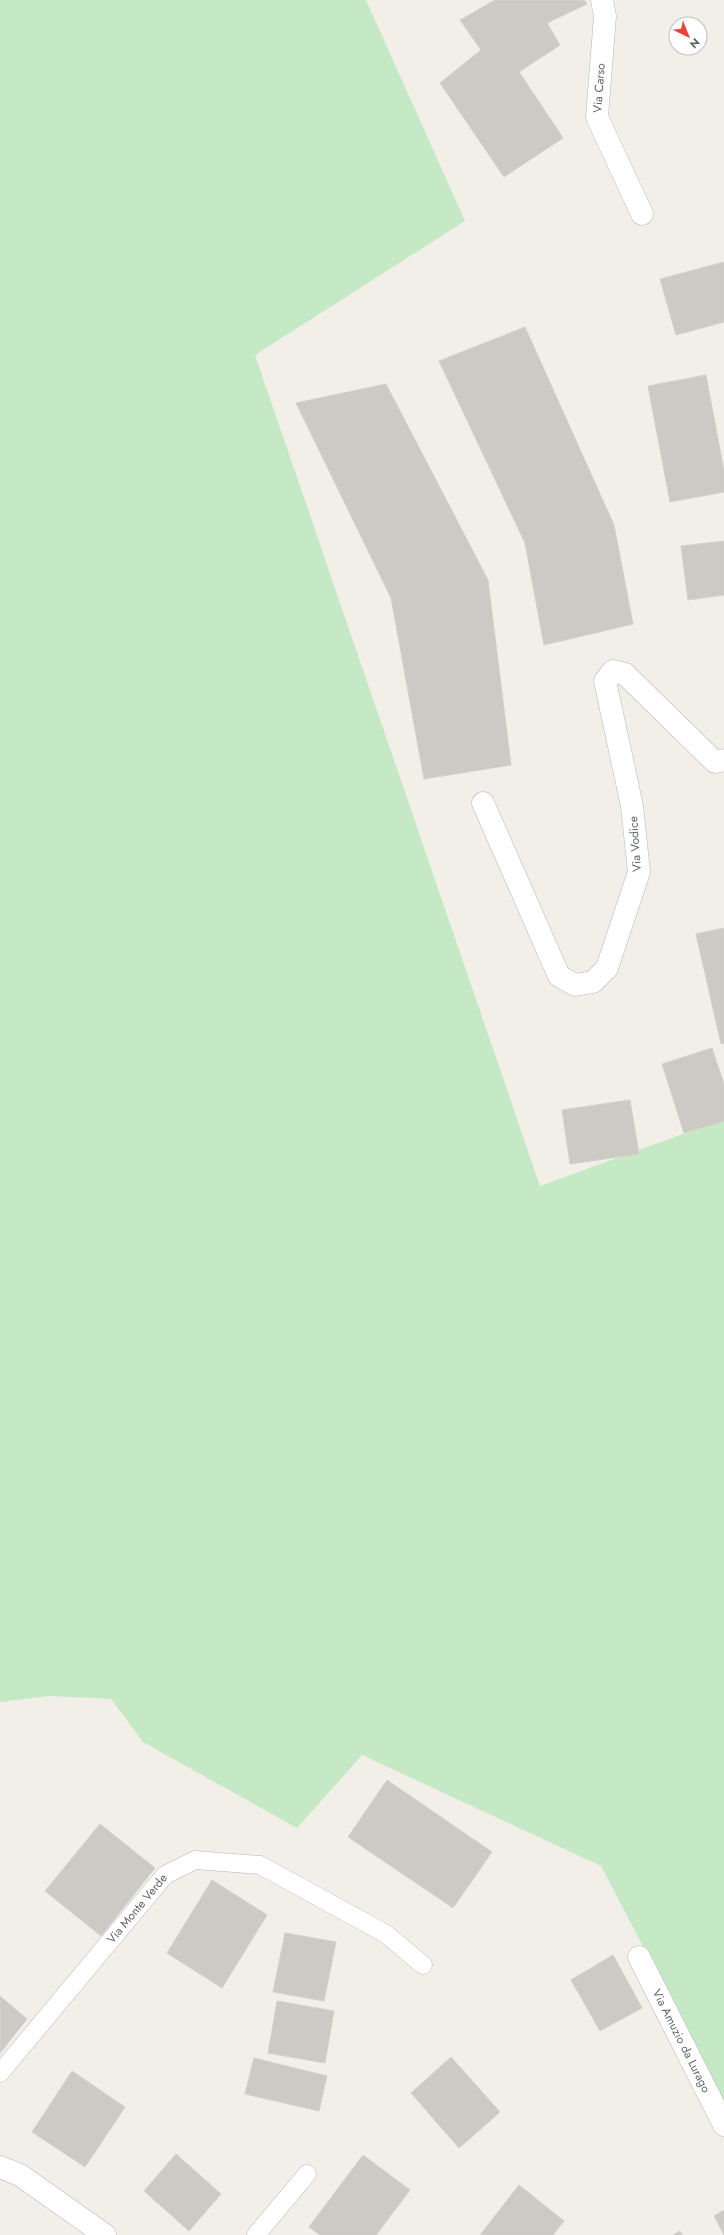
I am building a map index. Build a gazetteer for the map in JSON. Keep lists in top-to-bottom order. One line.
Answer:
{"streets":{"street":["Via Carso","Via Vodice","Via Amuzio da Lurago"],"lane":["Via Monte Verde"]},"north":"bottom right"}
